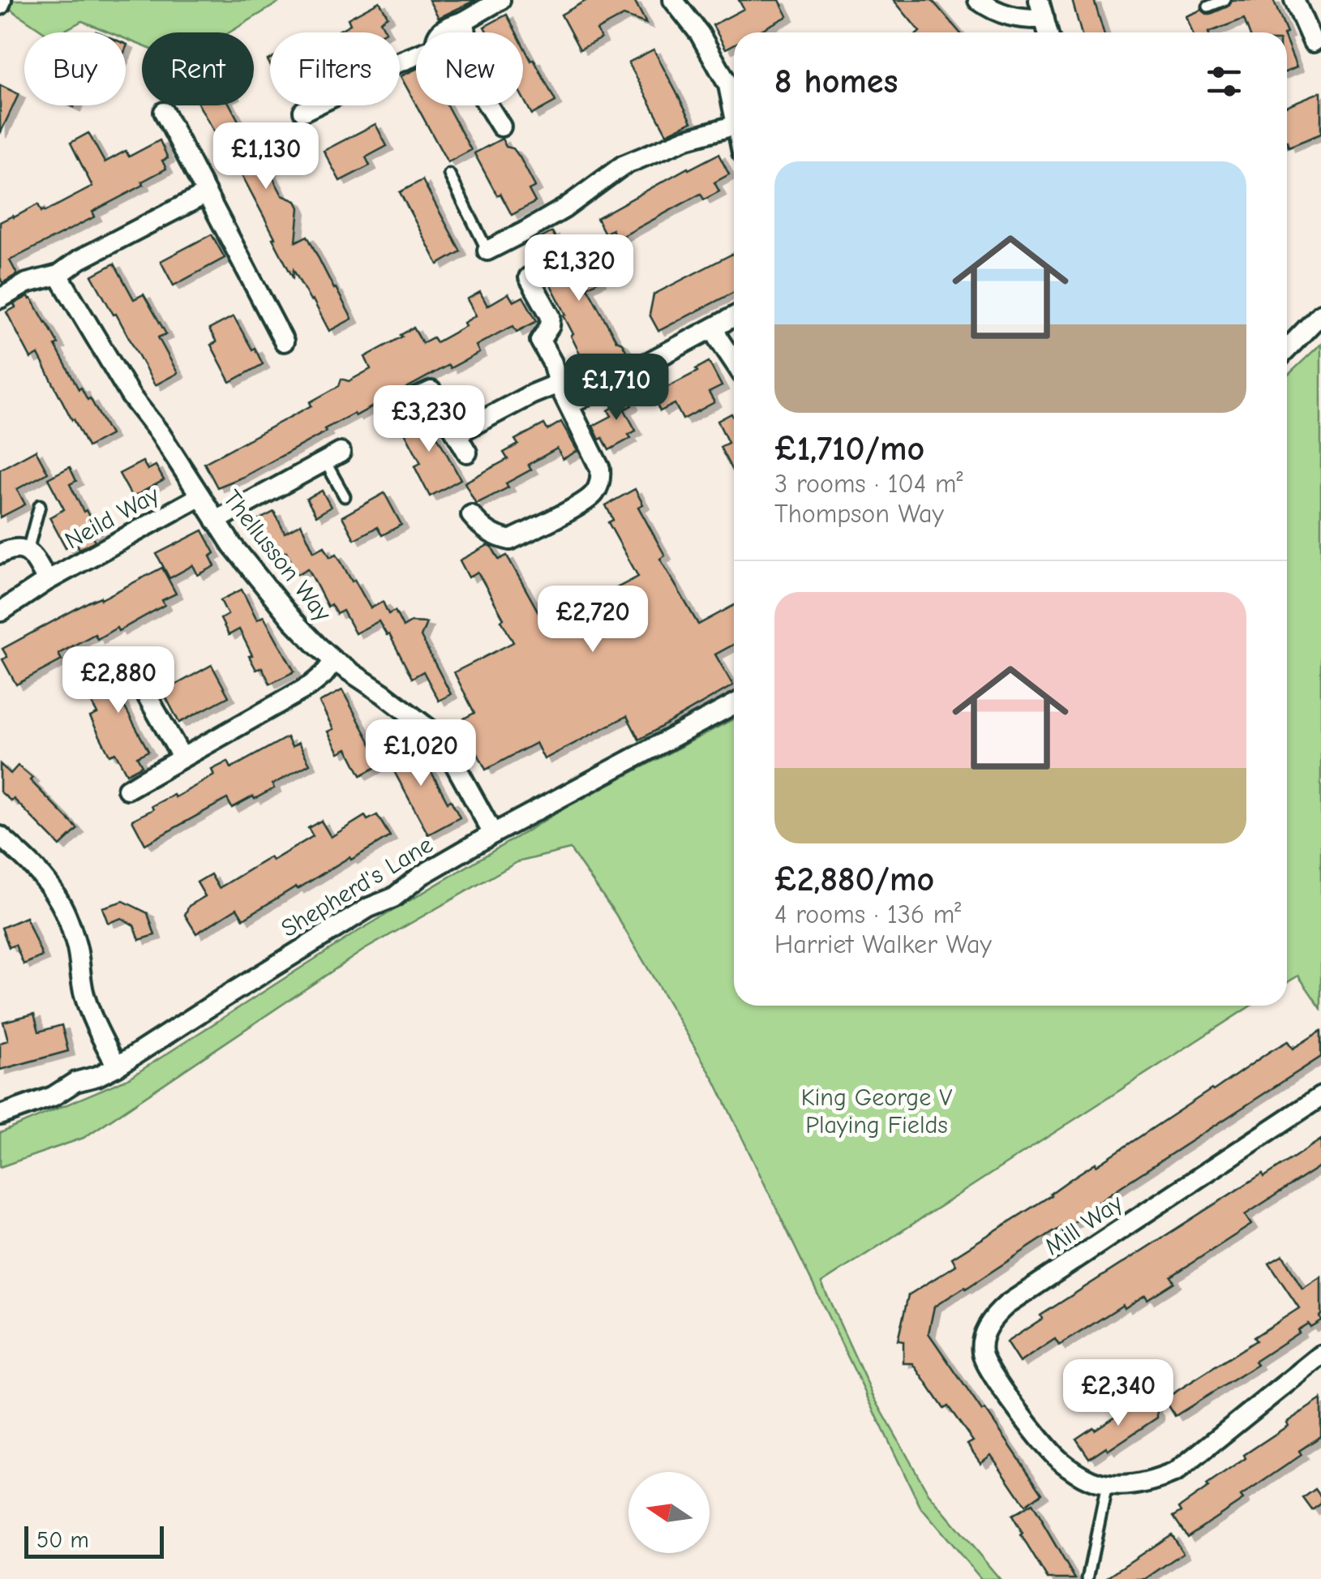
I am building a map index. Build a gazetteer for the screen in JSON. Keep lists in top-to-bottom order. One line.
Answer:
{"streets":{"street":["Neild Way","Thellusson Way","Shepherd's Lane","Mill Way"]},"crossings":[["Neild Way","Thellusson Way"],["Thellusson Way","Shepherd's Lane"]],"parks":["King George V Playing Fields"],"scale_bar":"50 m","north":"left","page":{"chip":["Buy","Rent","Filters","New"],"heading":"8 homes","price":["£1,130","£1,320","£1,710","£3,230","£2,720","£2,880","£1,020","£2,340"],"list":[{"name":"£1,710/mo","note":"3 rooms · 104 m² · Thompson Way"},{"name":"£2,880/mo","note":"4 rooms · 136 m² · Harriet Walker Way"}],"scale":"50 m"}}
